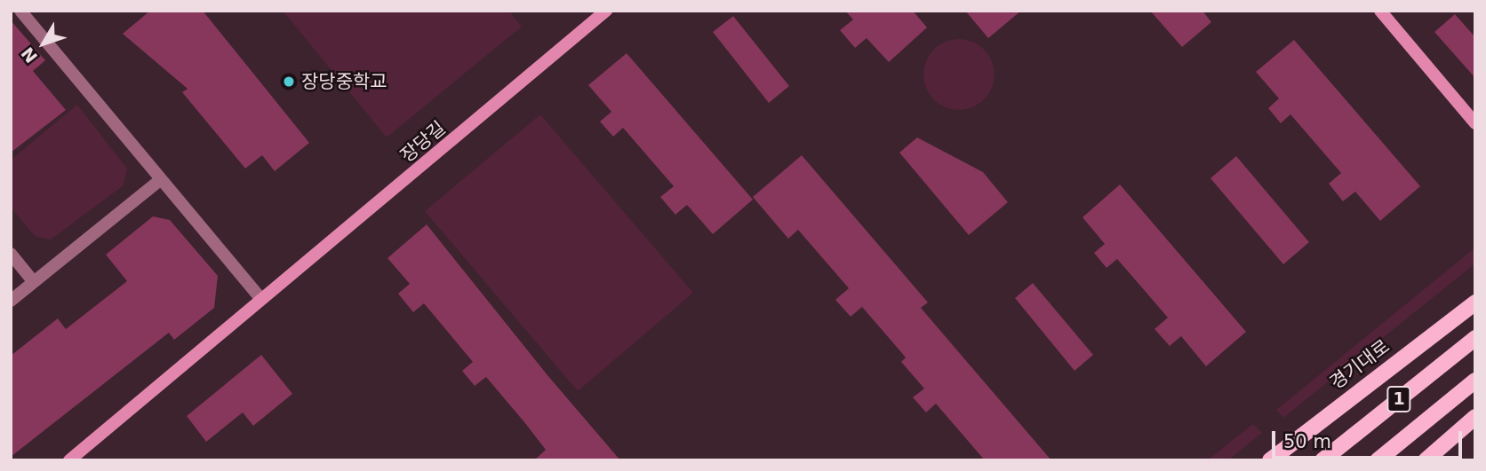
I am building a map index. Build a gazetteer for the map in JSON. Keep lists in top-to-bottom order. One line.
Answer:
{"streets":{"main road":["경기대로","1"],"street":["장당길"]},"places":["장당중학교"],"scale_bar":"50 m","north":"bottom left"}
